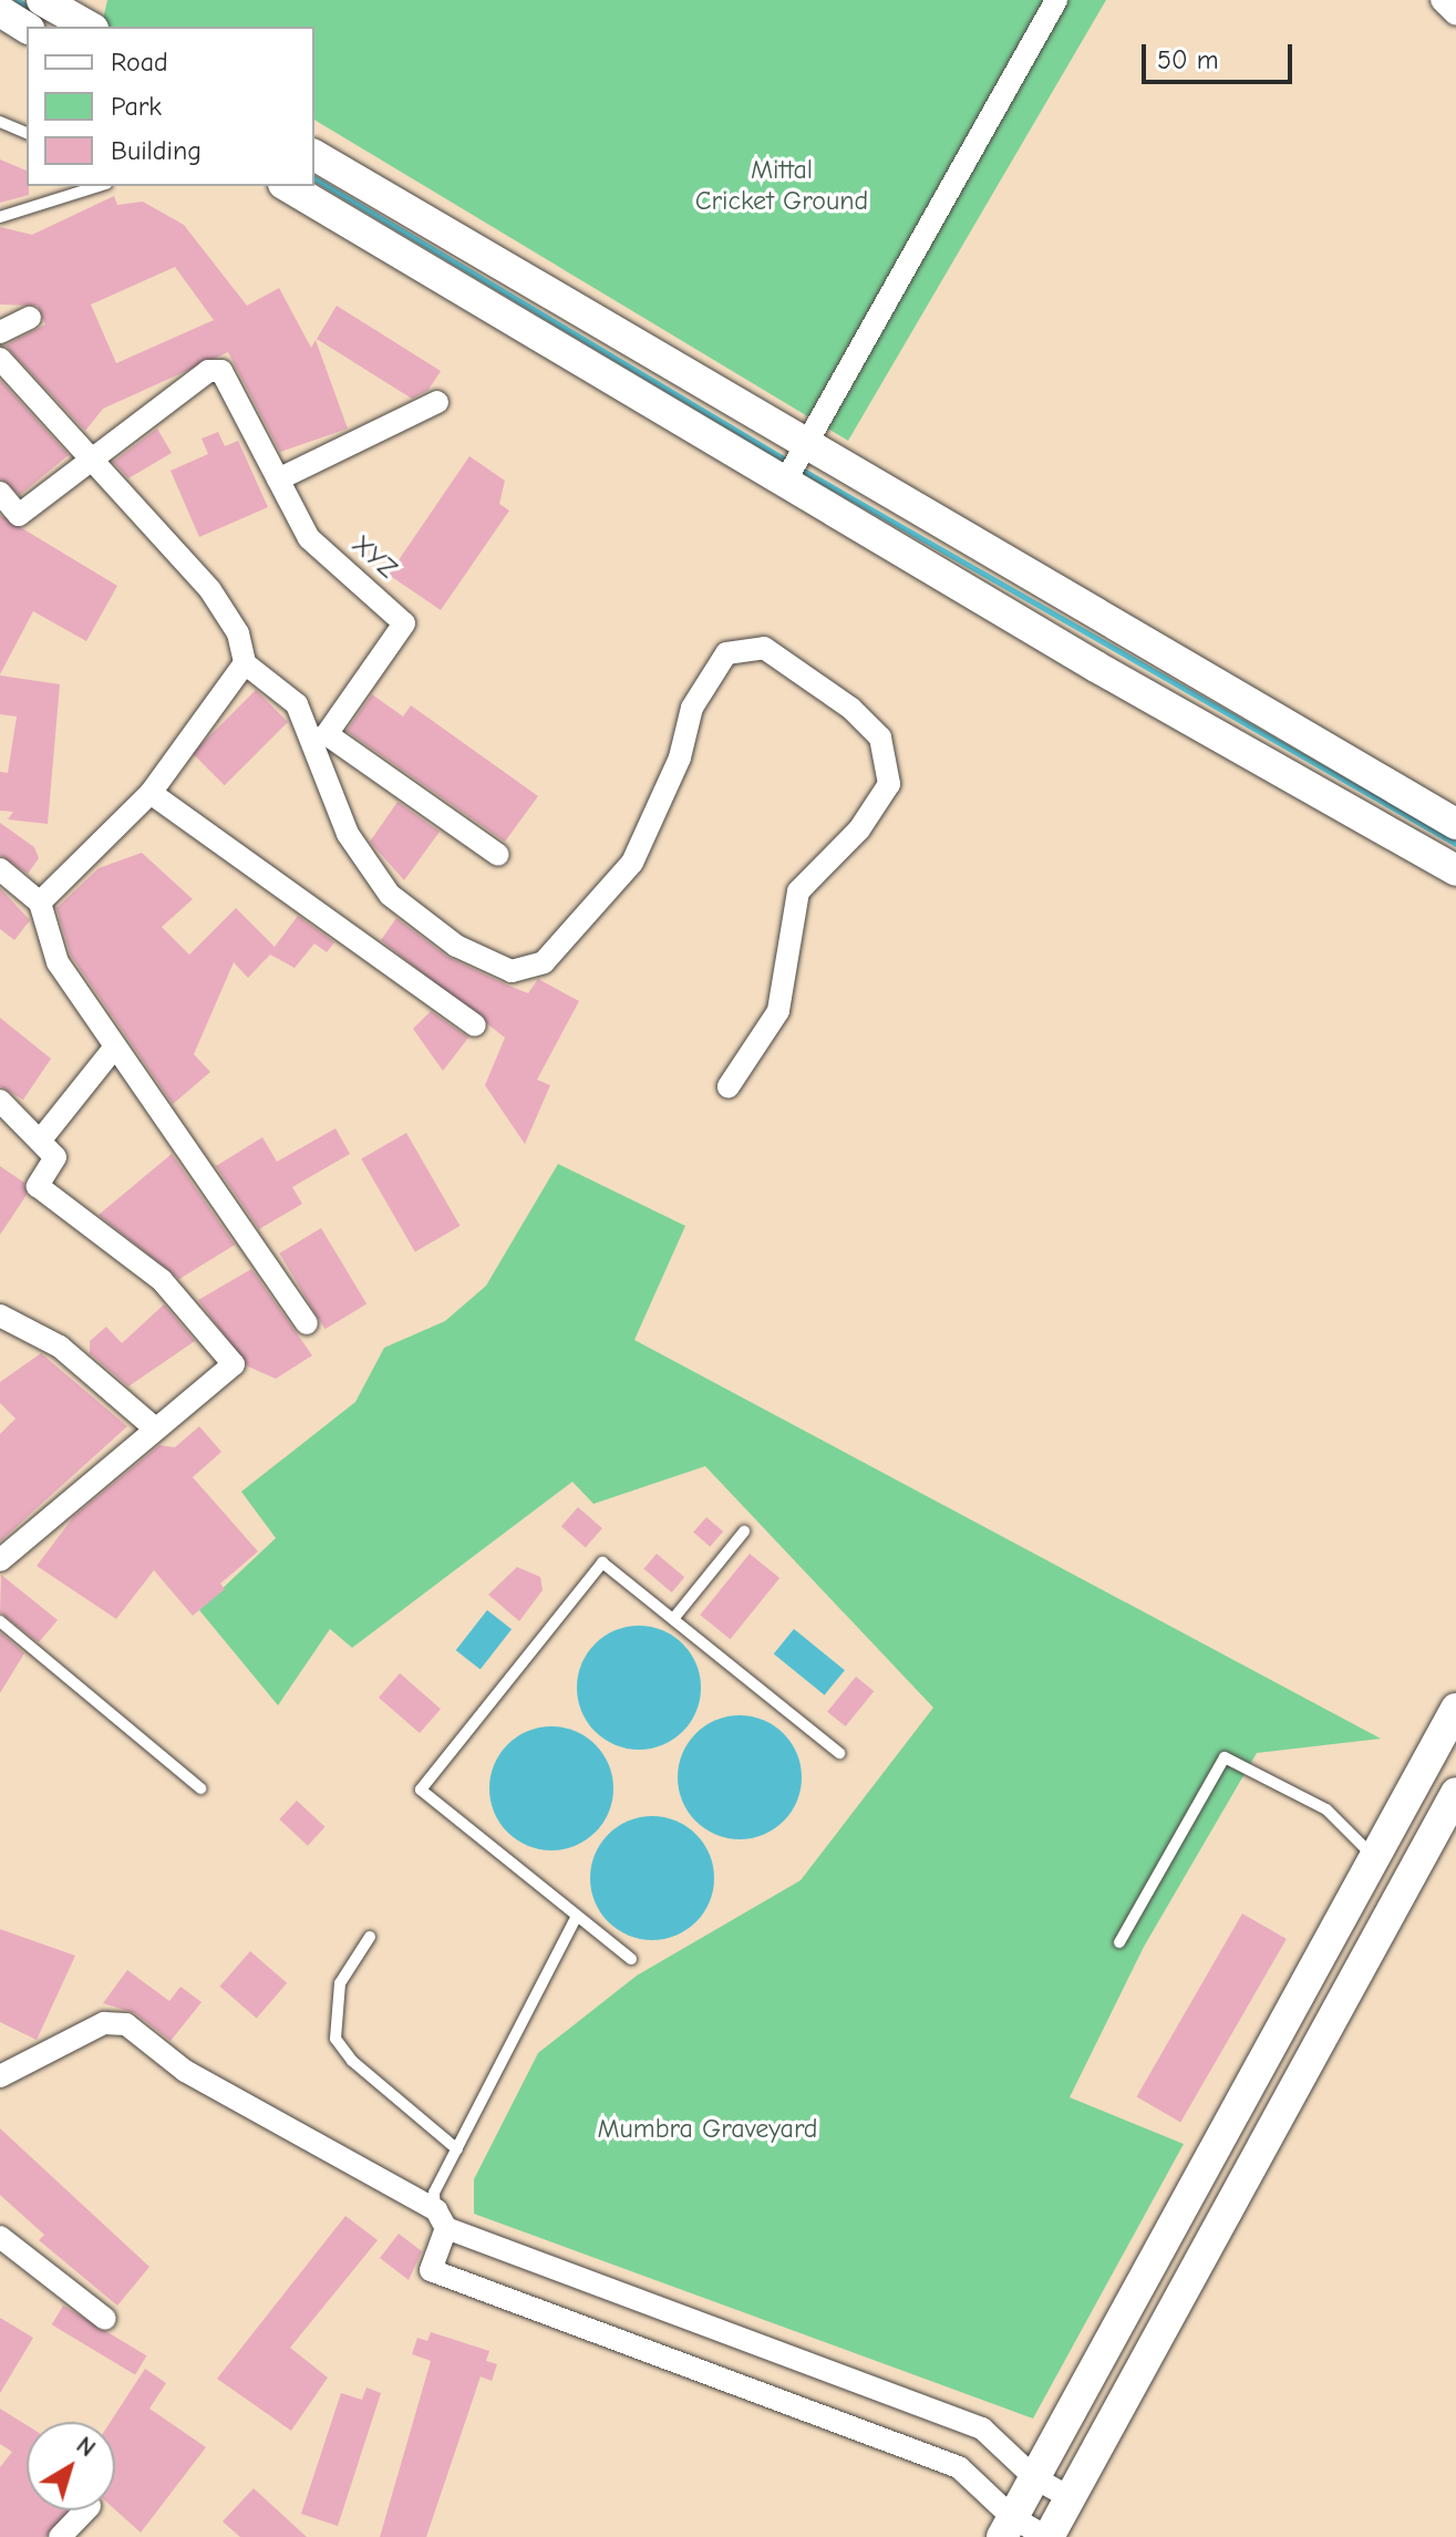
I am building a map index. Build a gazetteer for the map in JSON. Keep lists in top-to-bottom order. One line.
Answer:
{"streets":{"street":["XYZ"]},"parks":["Mittal Cricket Ground","Mumbra Graveyard"],"legend":["Road","Park","Building"],"scale_bar":"50 m","north":"top right"}
